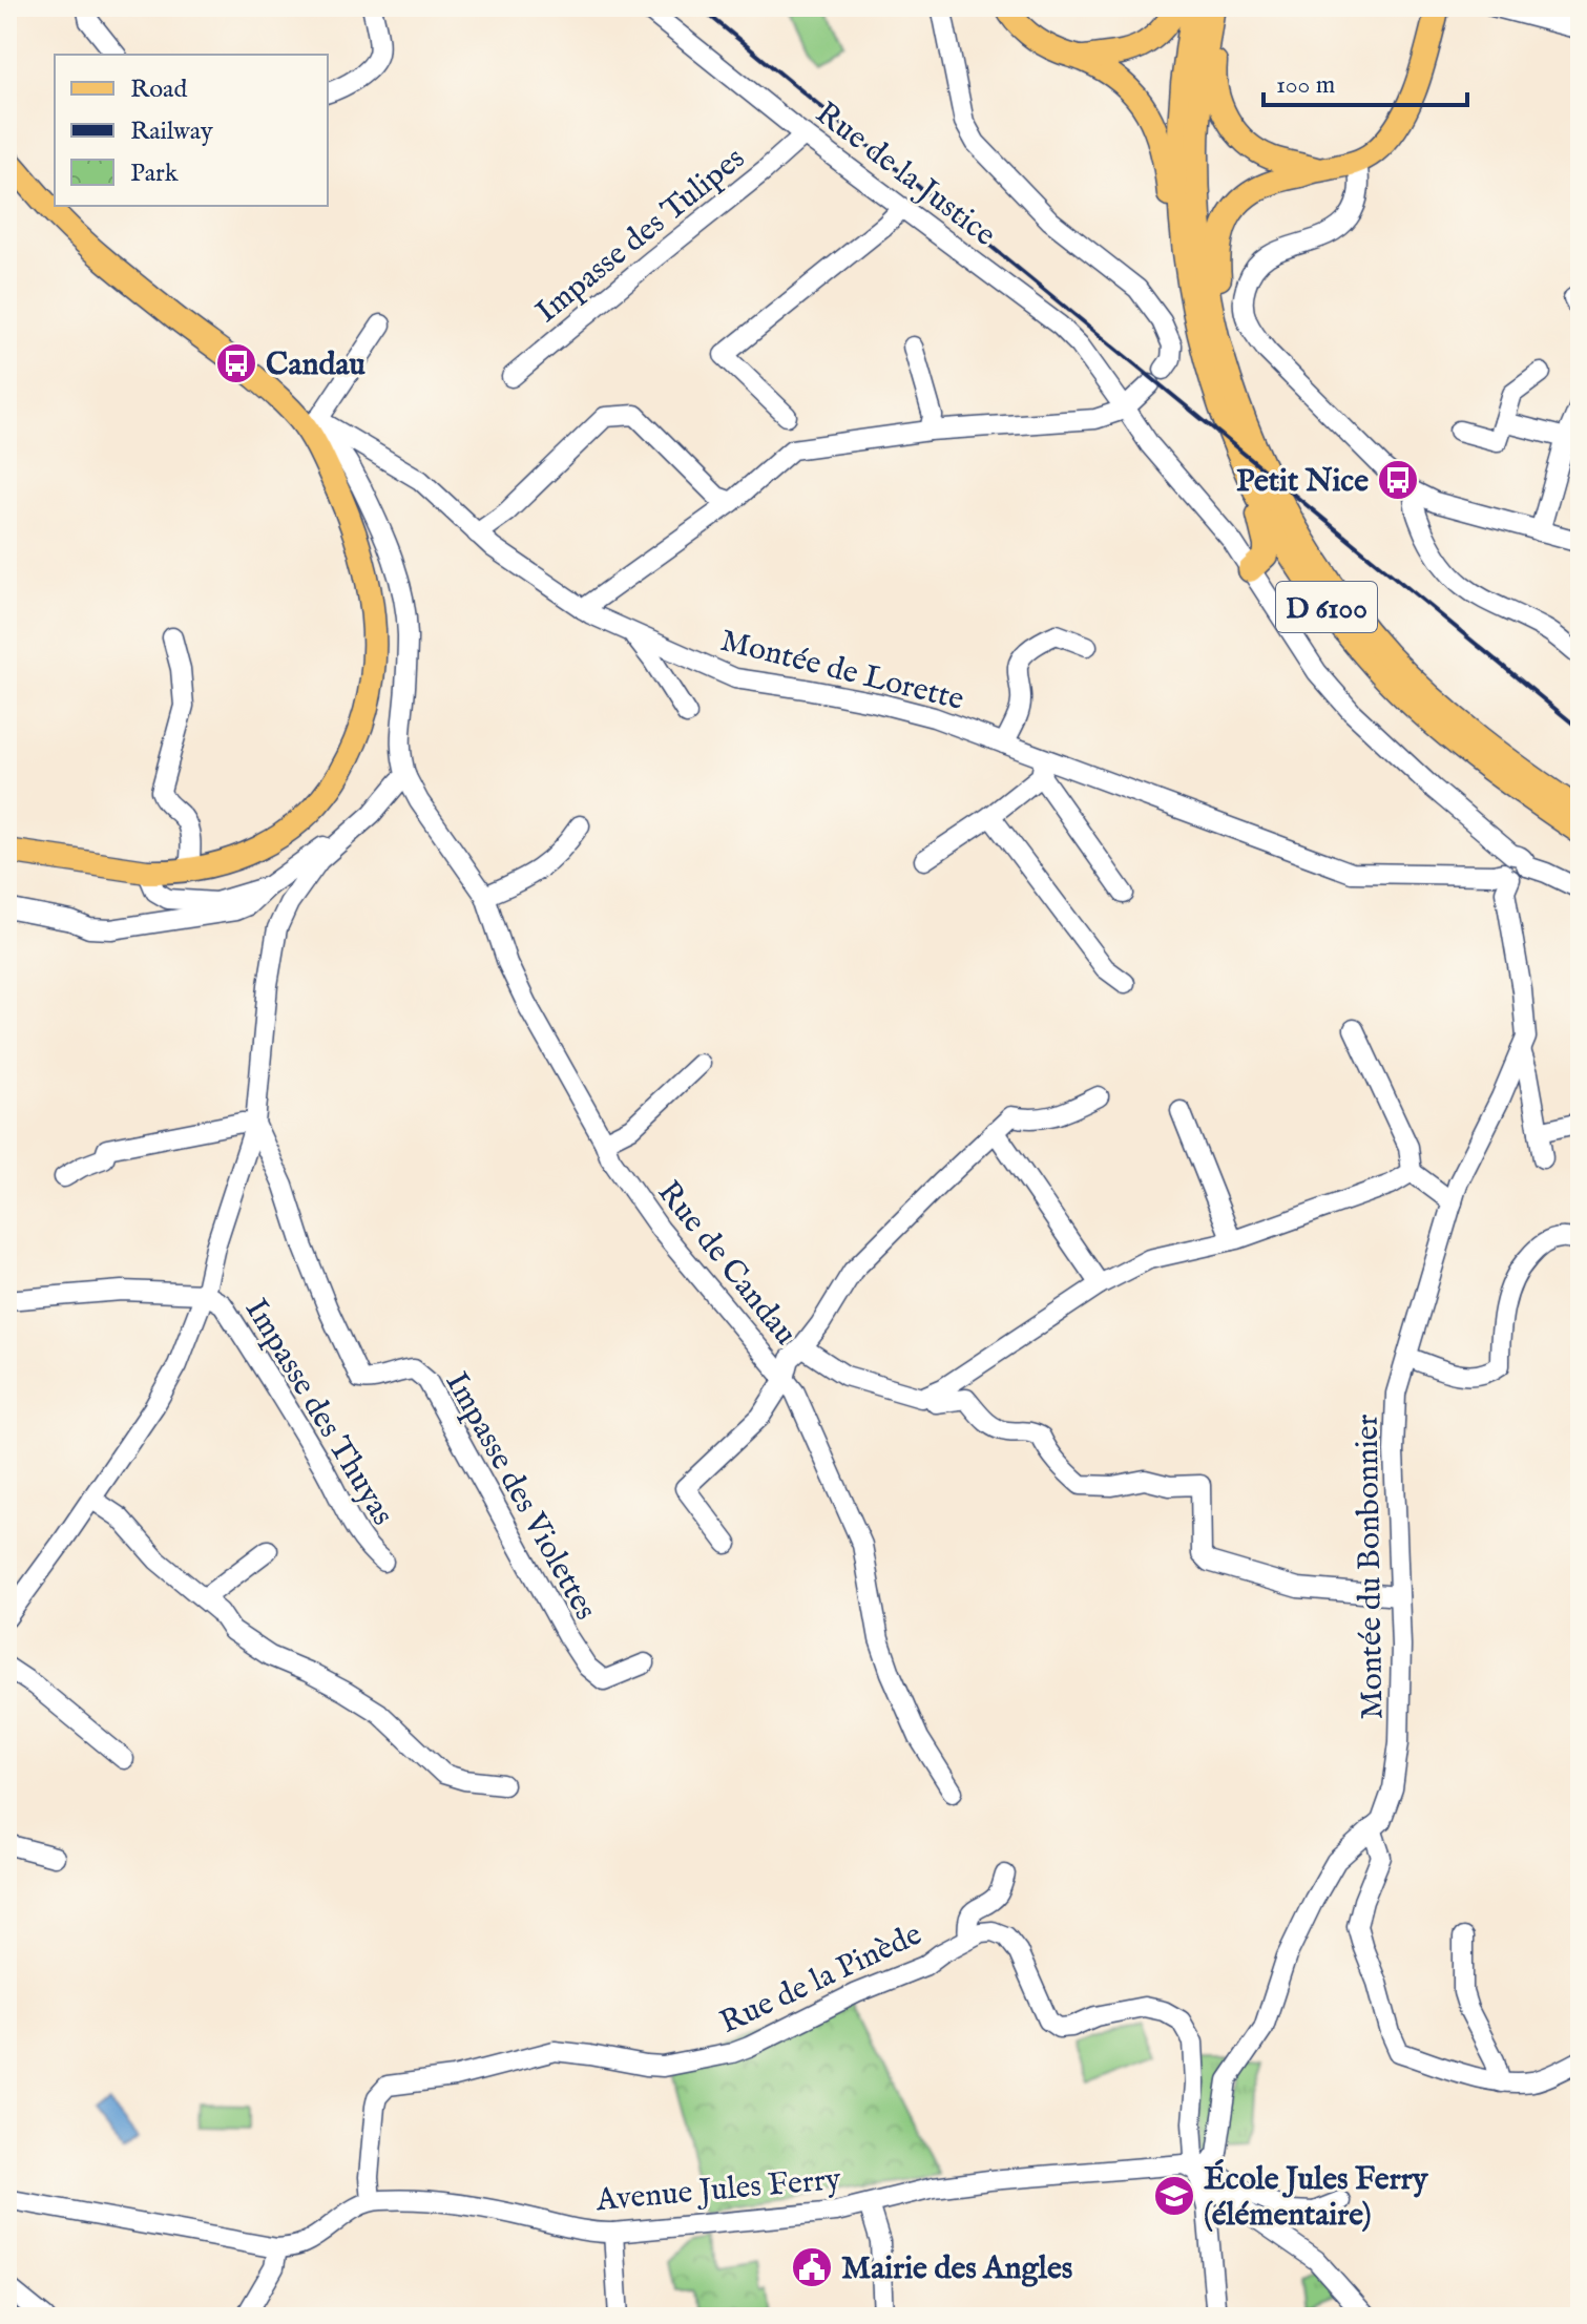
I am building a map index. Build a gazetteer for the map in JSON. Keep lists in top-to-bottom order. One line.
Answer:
{"streets":{"main road":["D 6100"],"street":["Rue de la Justice","Impasse des Tulipes","Montée de Lorette","Rue de Candau","Impasse des Thuyas","Impasse des Violettes","Montée du Bonbonnier","Rue de la Pinède","Avenue Jules Ferry"]},"crossings":[["Rue de la Justice","Impasse des Tulipes"],["Rue de la Justice","Montée de Lorette"],["Rue de la Justice","Montée du Bonbonnier"],["Montée de Lorette","Montée du Bonbonnier"],["Rue de Candau","Montée du Bonbonnier"],["Montée du Bonbonnier","Rue de la Pinède"],["Montée du Bonbonnier","Avenue Jules Ferry"],["Rue de la Pinède","Avenue Jules Ferry"]],"places":{"bus stop":["Candau","Petit Nice"],"school or university":["École Jules Ferry (élémentaire)"],"public building":["Mairie des Angles"]},"legend":["Road","Railway","Park"],"scale_bar":"100 m"}
